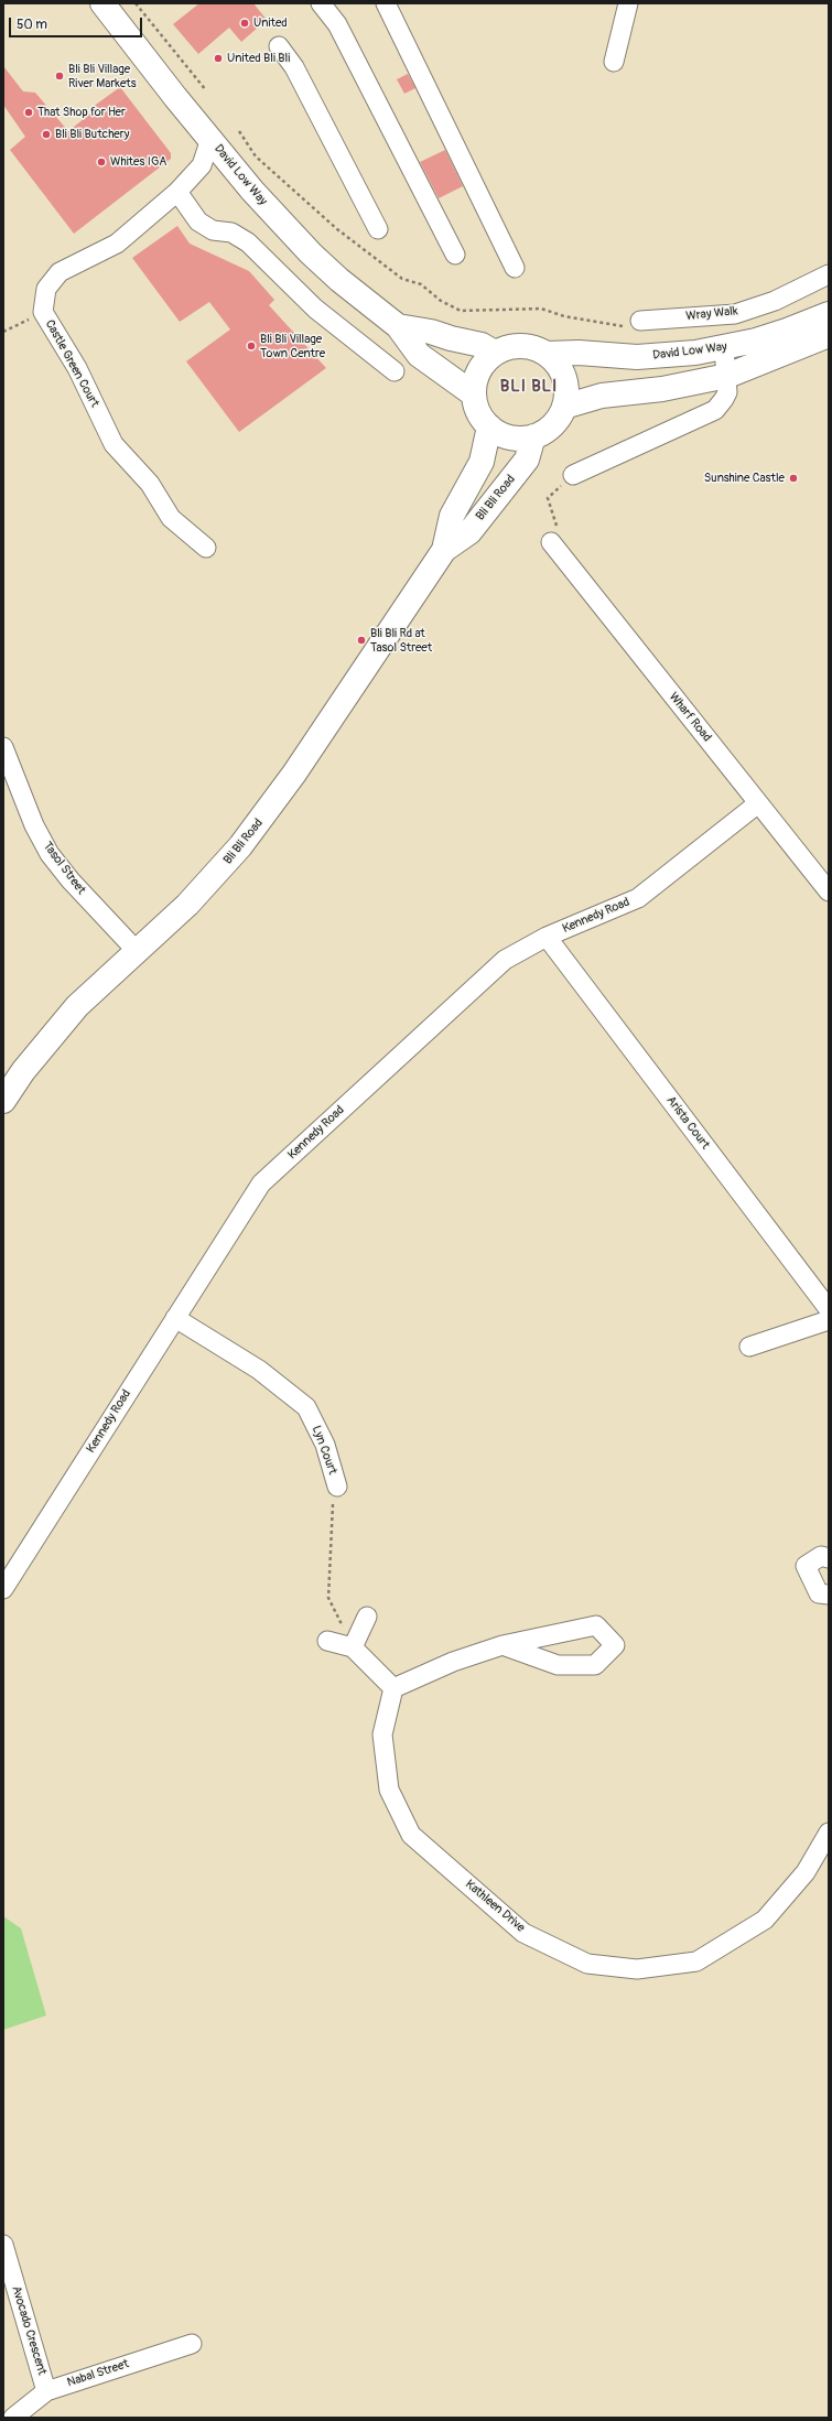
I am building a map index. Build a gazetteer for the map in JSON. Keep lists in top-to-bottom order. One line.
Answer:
{"streets":{"main road":["David Low Way","Bli Bli Road"],"street":["Wray Walk","Castle Green Court","Wharf Road","Tasol Street","Kennedy Road","Arista Court","Lyn Court","Kathleen Drive","Avocado Crescent","Nabal Street"]},"crossings":[["David Low Way","Castle Green Court"],["David Low Way","Bli Bli Road"],["Bli Bli Road","Tasol Street"],["Wharf Road","Kennedy Road"],["Kennedy Road","Arista Court"],["Kennedy Road","Lyn Court"],["Avocado Crescent","Nabal Street"]],"districts":["BLI BLI"],"places":["United","United Bli Bli","Bli Bli Village River Markets","That Shop for Her","Bli Bli Butchery","Whites IGA","Bli Bli Village Town Centre","Sunshine Castle","Bli Bli Rd at Tasol Street"],"scale_bar":"50 m"}
